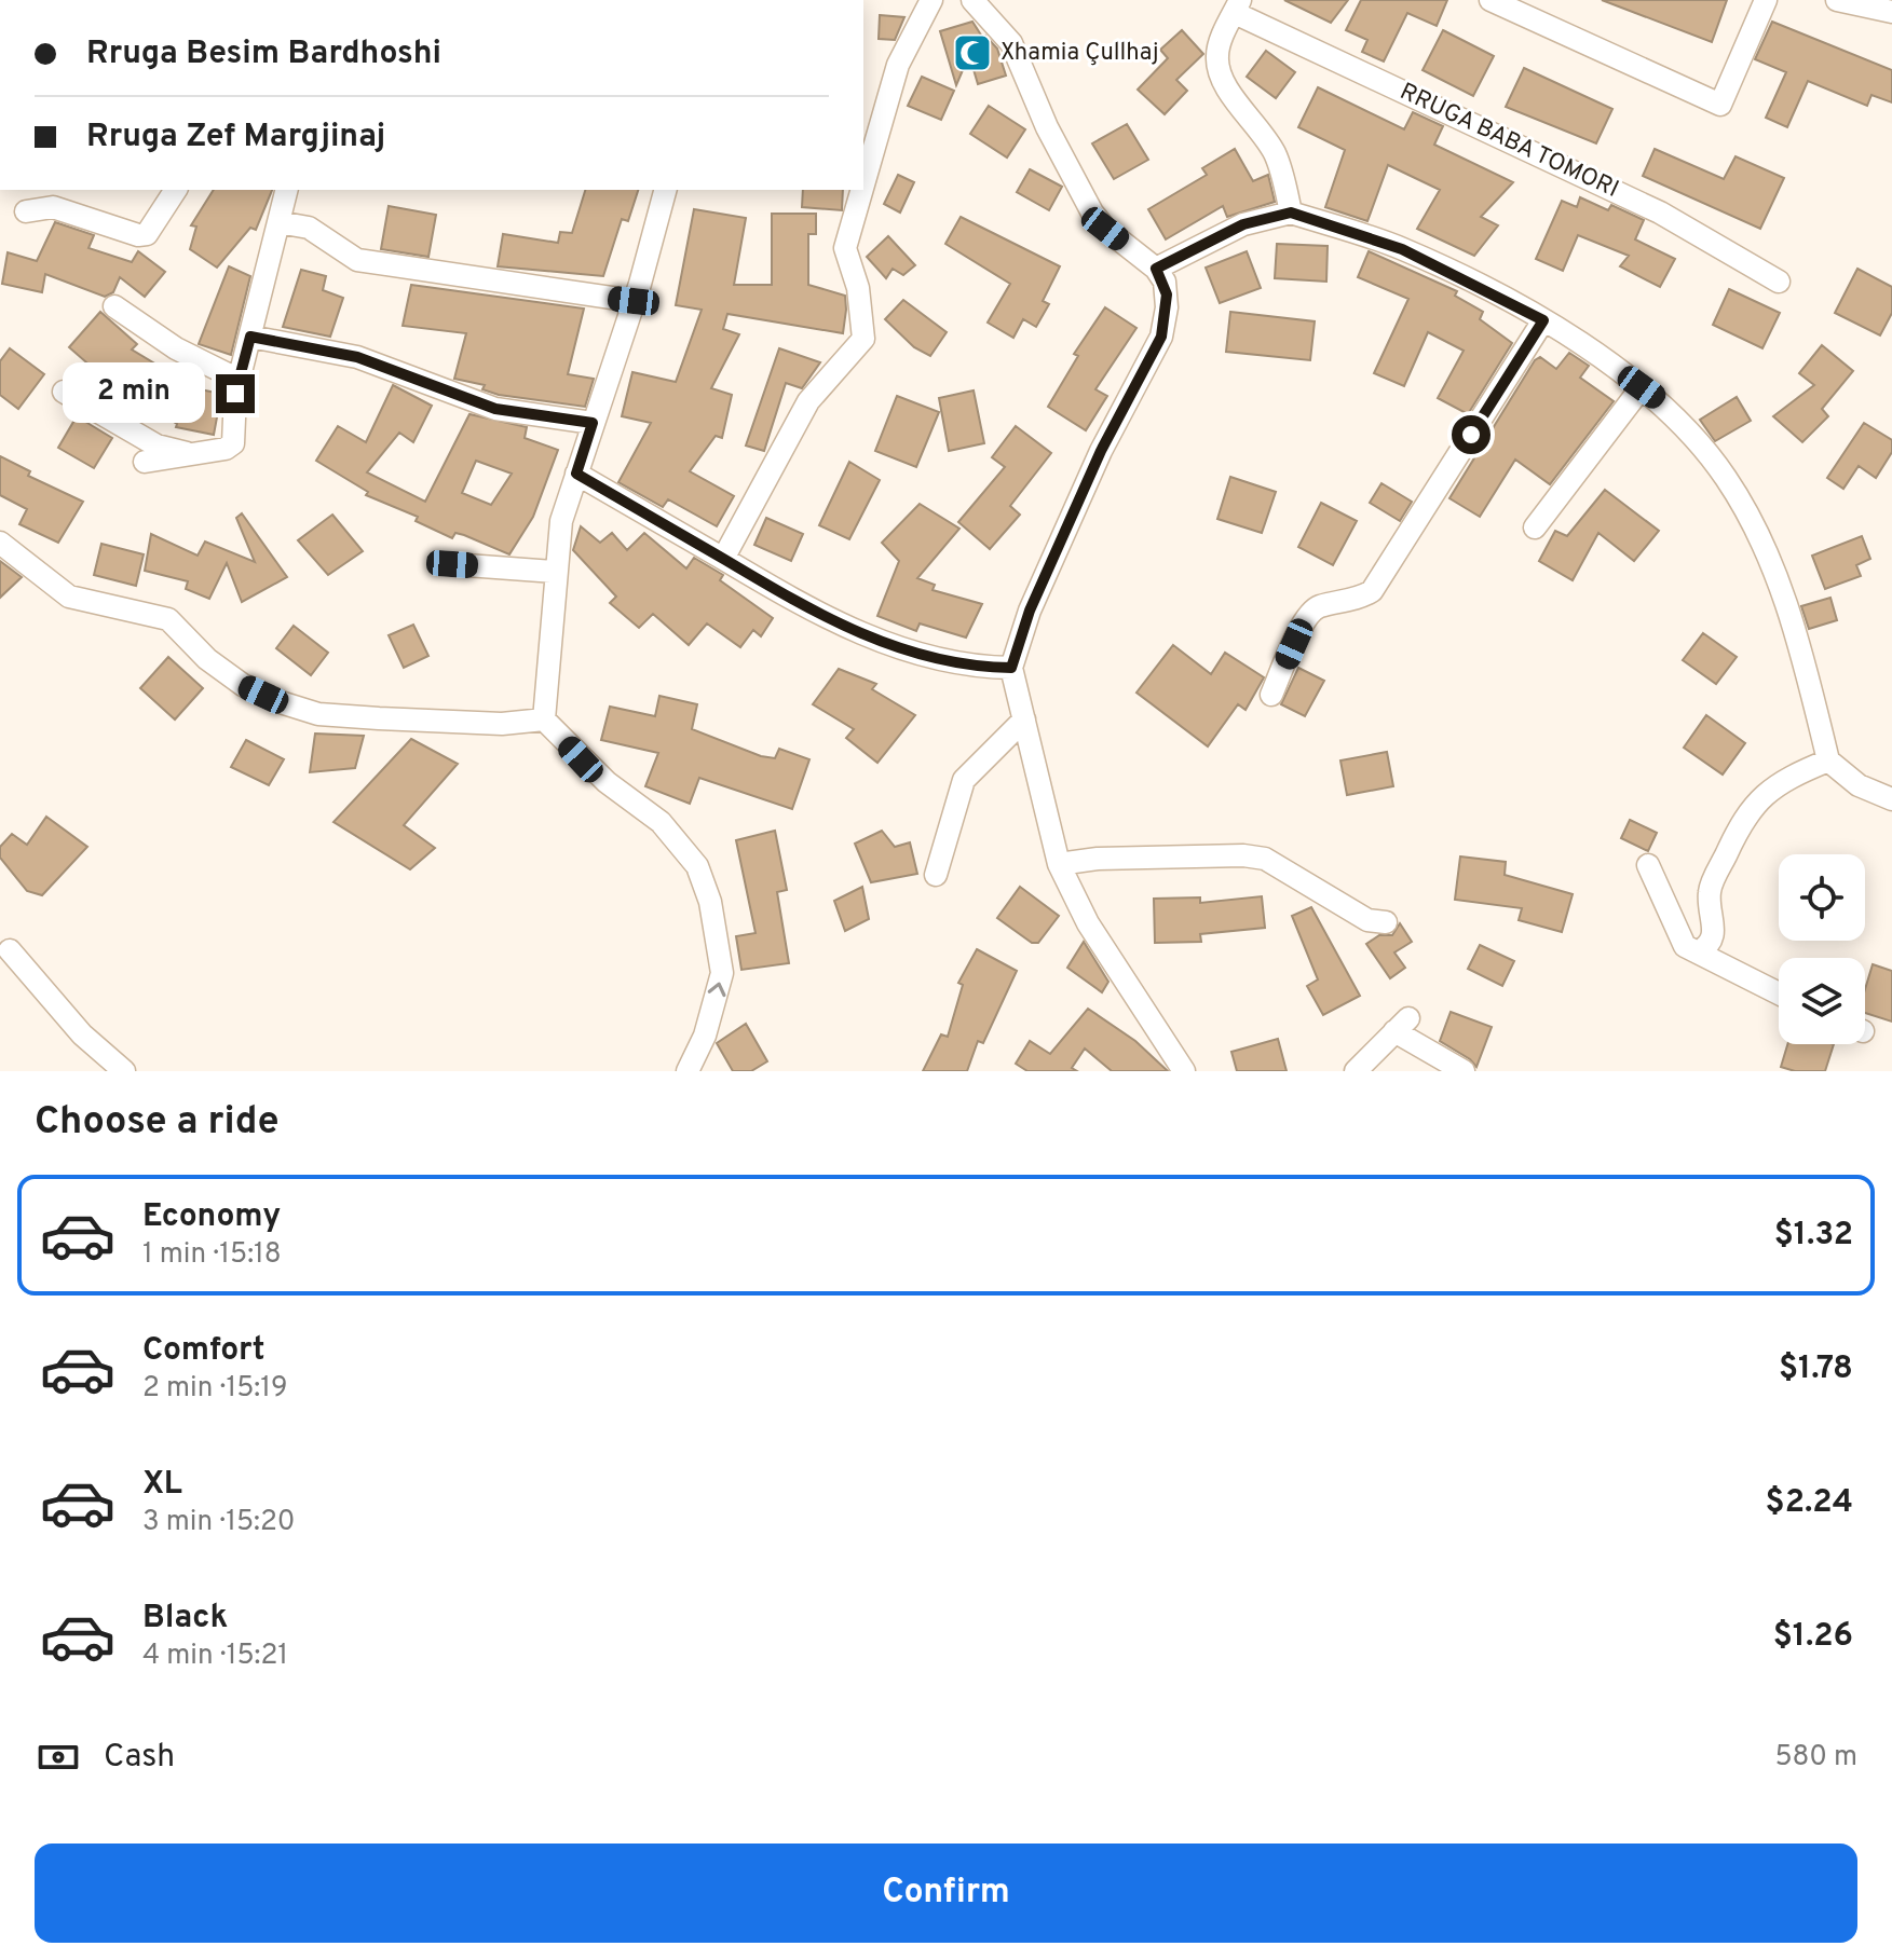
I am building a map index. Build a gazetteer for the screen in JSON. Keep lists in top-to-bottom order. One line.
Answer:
{"streets":{"street":["RRUGA BABA TOMORI"]},"places":{"mosque":["Xhamia Çullhaj"]},"page":{"banner":["Rruga Besim Bardhoshi","Rruga Zef Margjinaj"],"bubble":"2 min","heading":"Choose a ride","list":[{"name":"Economy","note":"1 min · 15:18","value":"$1.32"},{"name":"Comfort","note":"2 min · 15:19","value":"$1.78"},{"name":"XL","note":"3 min · 15:20","value":"$2.24"},{"name":"Black","note":"4 min · 15:21","value":"$1.26"}],"pay":["Cash","580 m"],"buttons":"Confirm"}}
